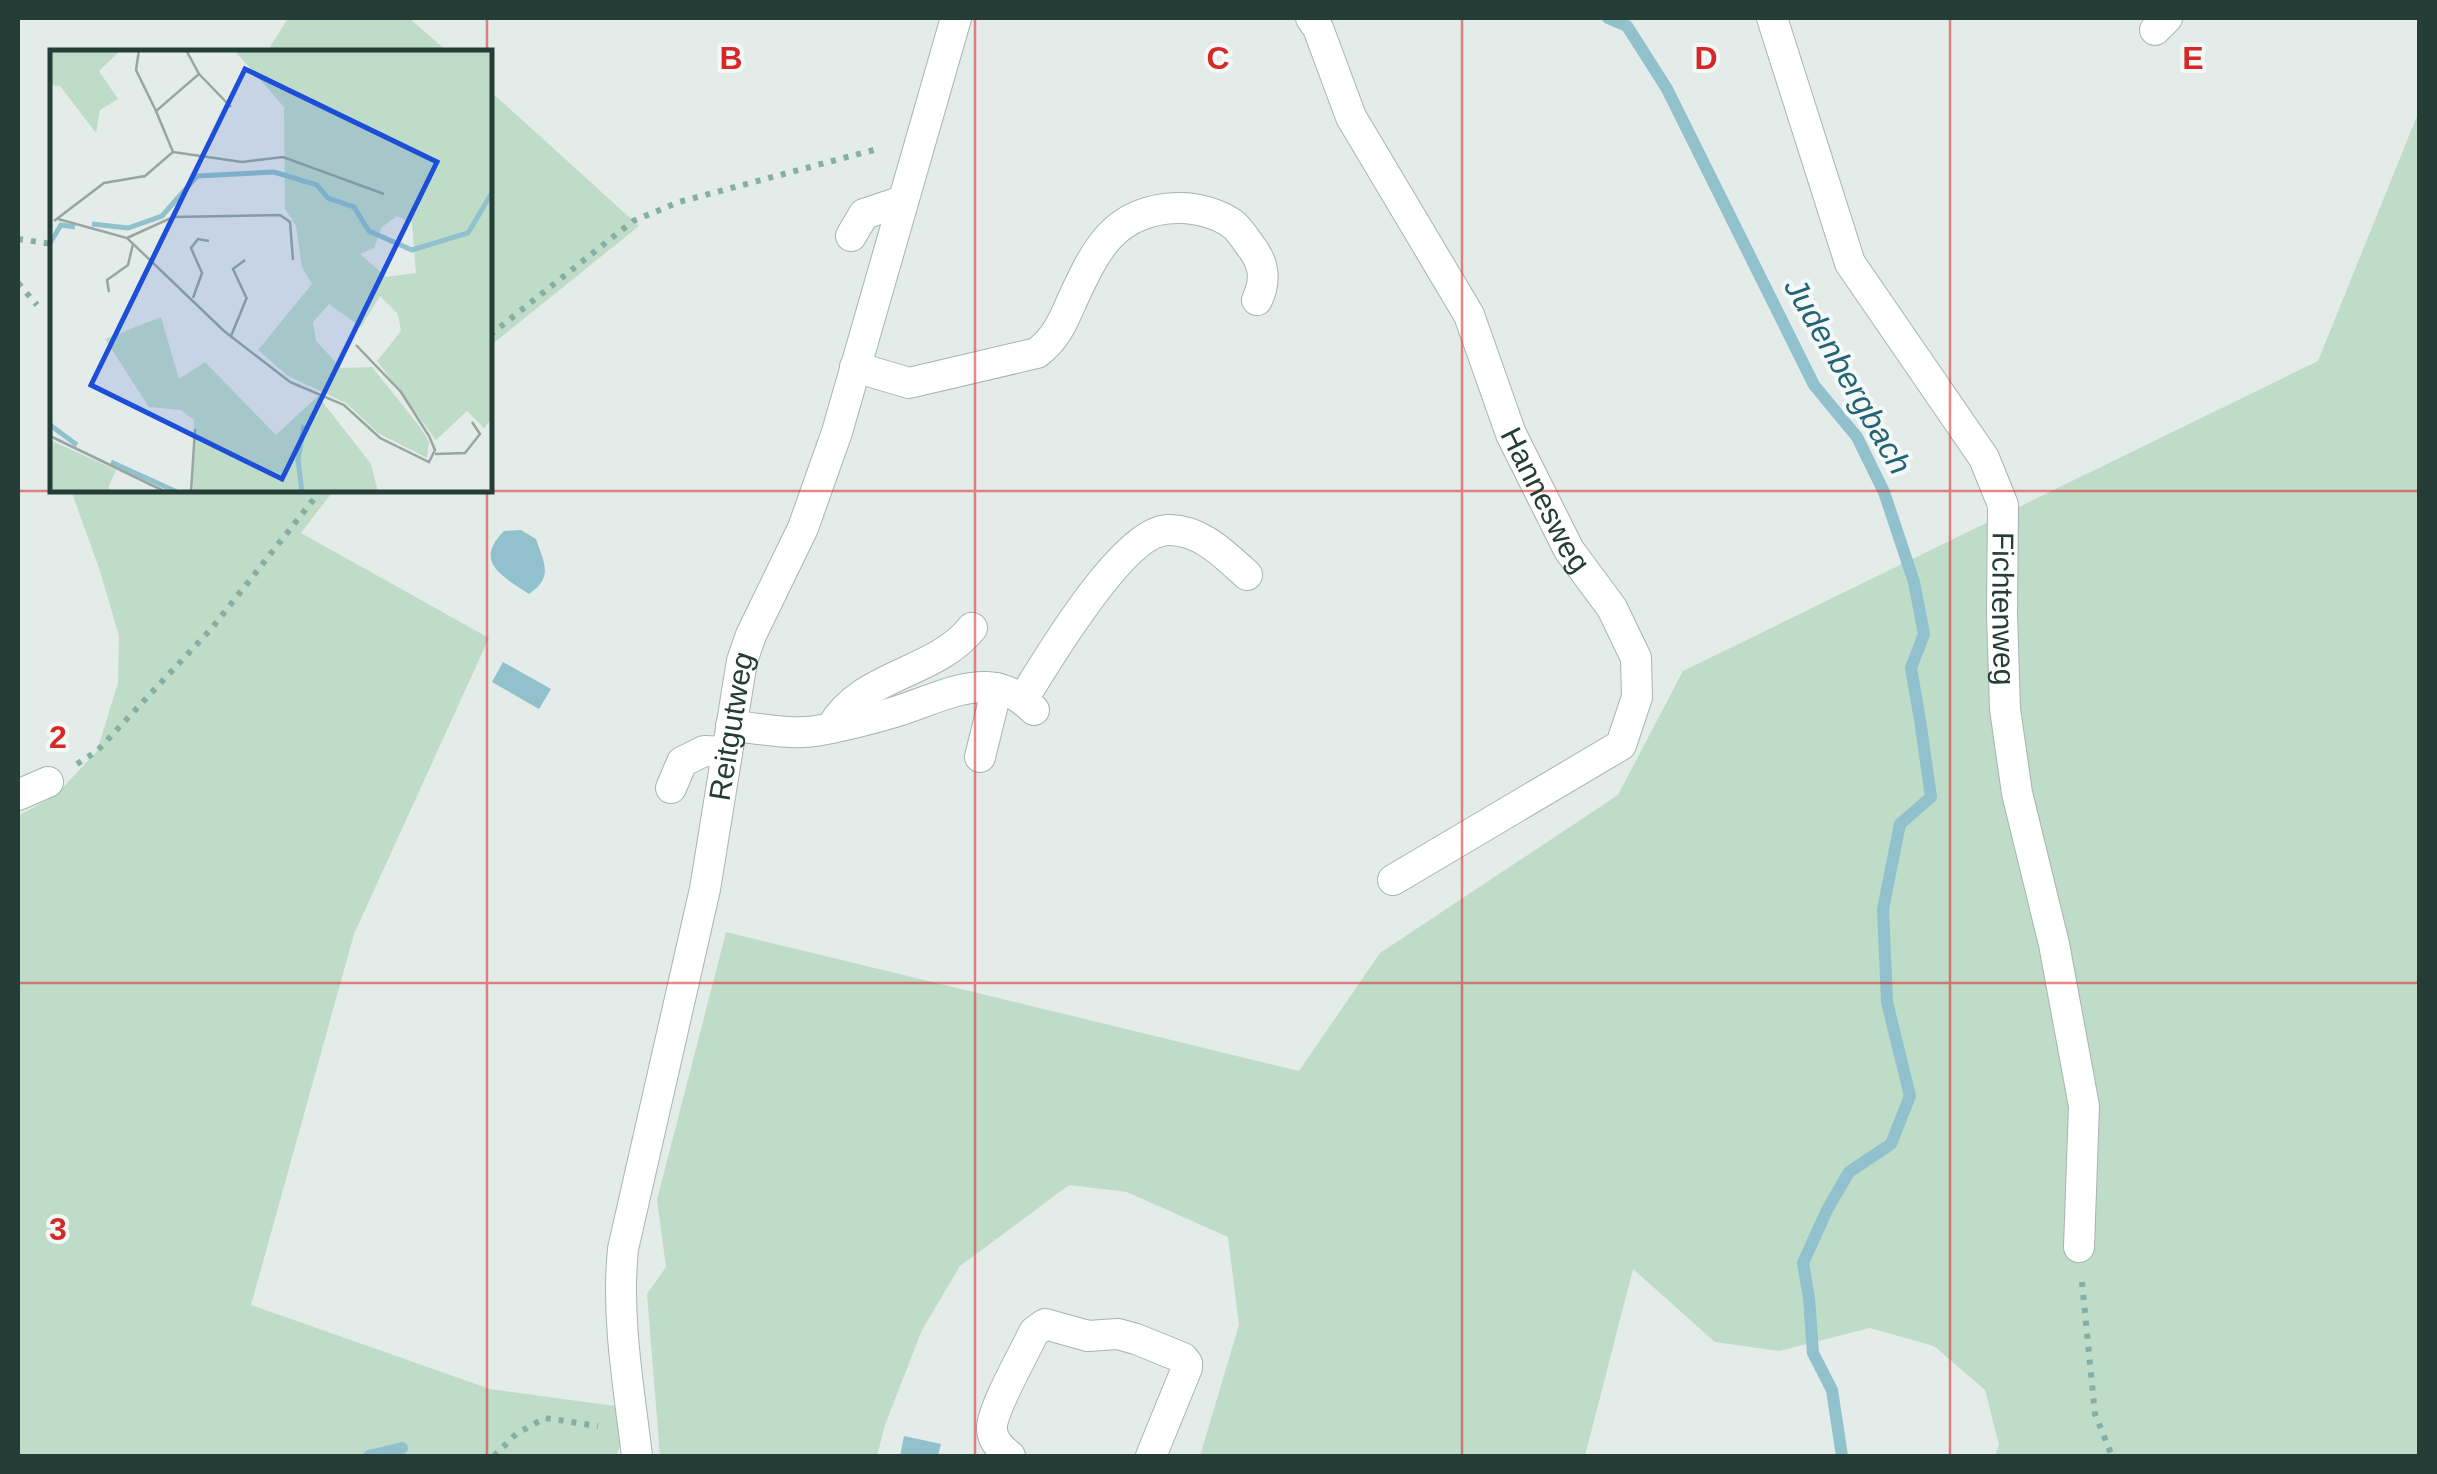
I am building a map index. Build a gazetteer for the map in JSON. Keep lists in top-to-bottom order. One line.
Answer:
{"streets":{"street":["Hannesweg","Fichtenweg","Reitgutweg"]},"water":["Judenbergbach"],"grid":{"columns":["B","C","D","E"],"rows":["2","3"]}}
